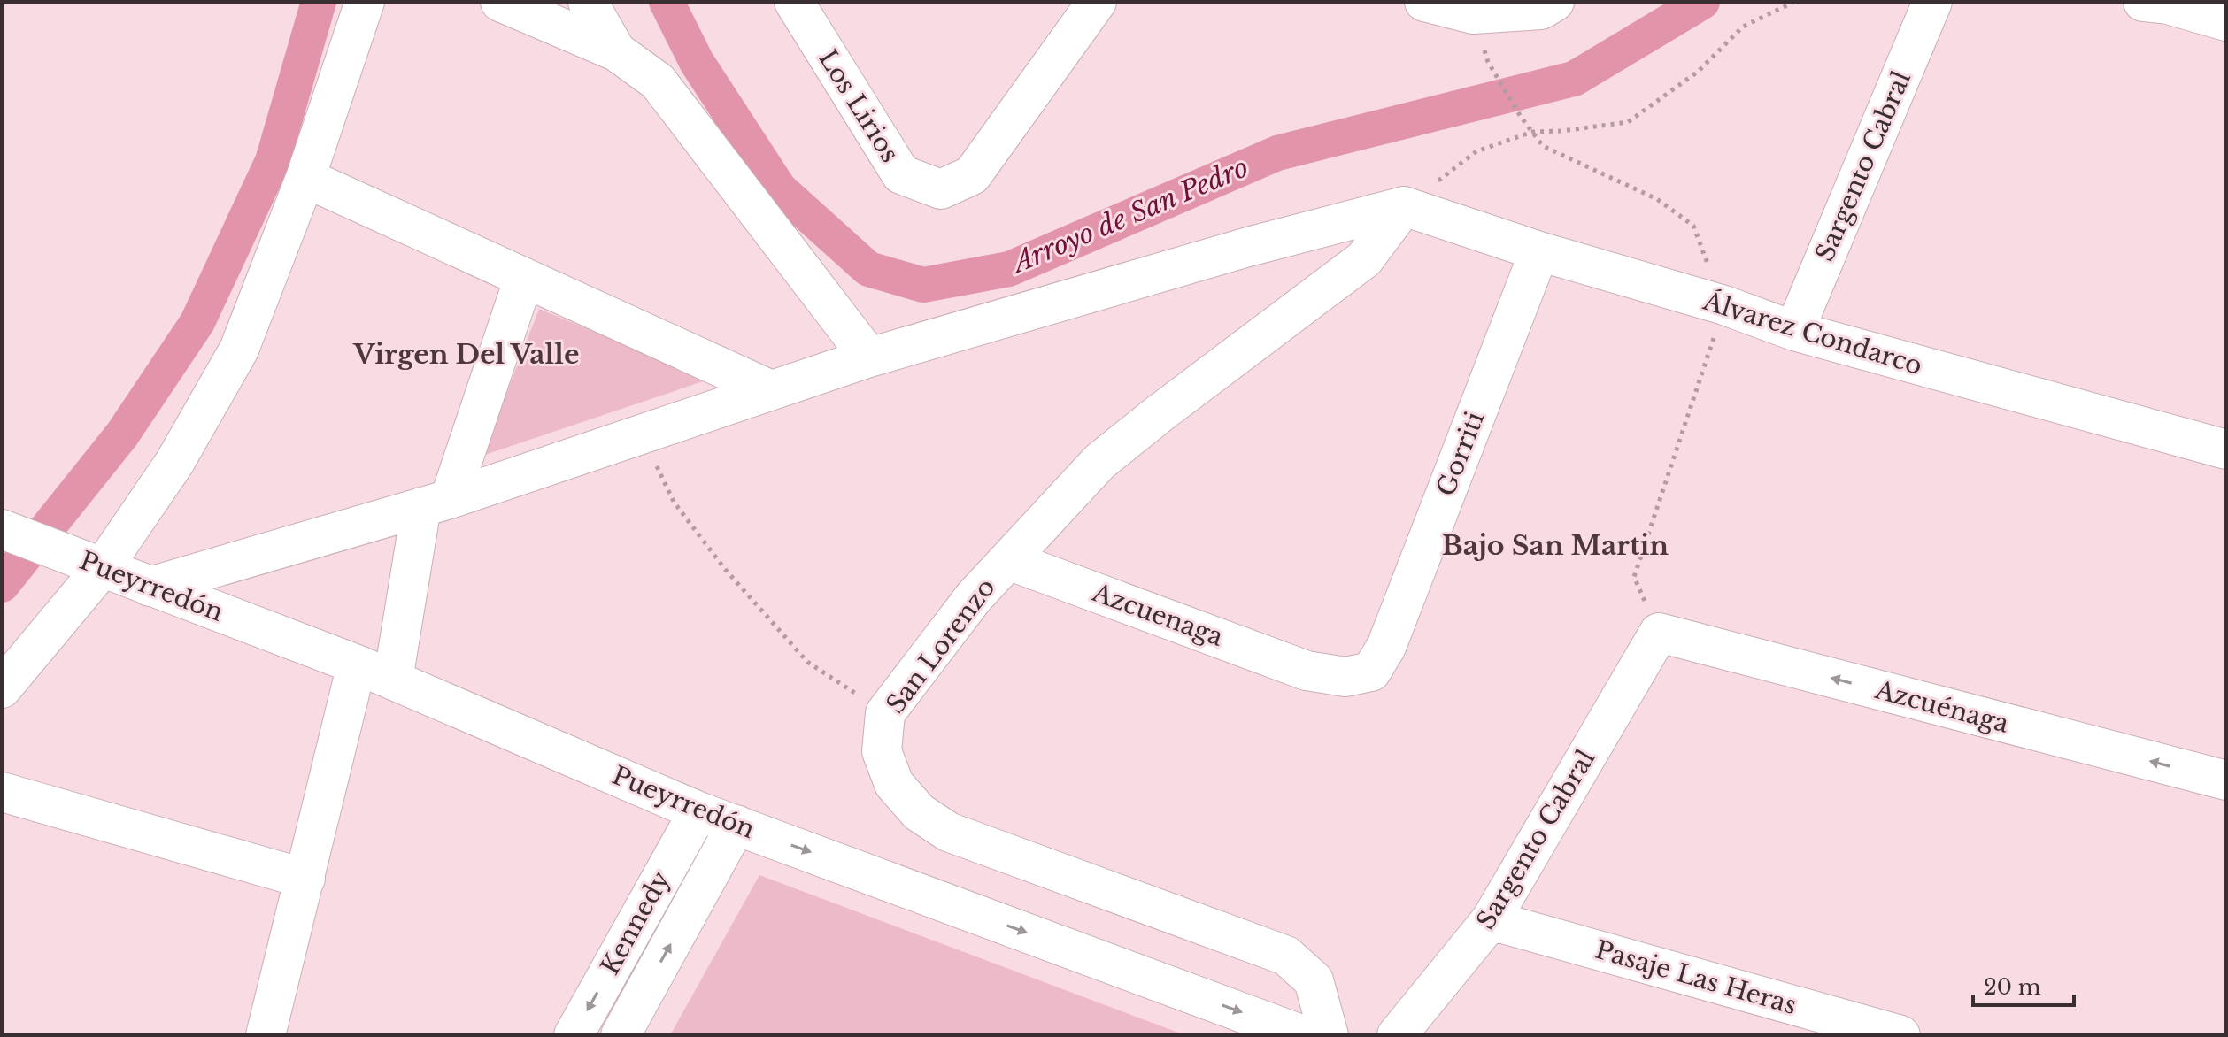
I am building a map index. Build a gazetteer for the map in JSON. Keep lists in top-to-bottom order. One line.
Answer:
{"streets":{"street":["Los Lirios","Sargento Cabral","Álvarez Condarco","Gorriti","Pueyrredón","Azcuenaga","San Lorenzo","Azcuénaga","Kennedy","Pasaje Las Heras"]},"crossings":[["Sargento Cabral","Álvarez Condarco"],["Sargento Cabral","Azcuénaga"],["Sargento Cabral","Pasaje Las Heras"],["Álvarez Condarco","Gorriti"],["Álvarez Condarco","San Lorenzo"],["Gorriti","Azcuenaga"],["Pueyrredón","Kennedy"],["Azcuenaga","San Lorenzo"]],"one_way":["Pueyrredón","Azcuénaga"],"districts":["Virgen Del Valle","Bajo San Martin"],"water":["Arroyo de San Pedro"],"scale_bar":"20 m"}
